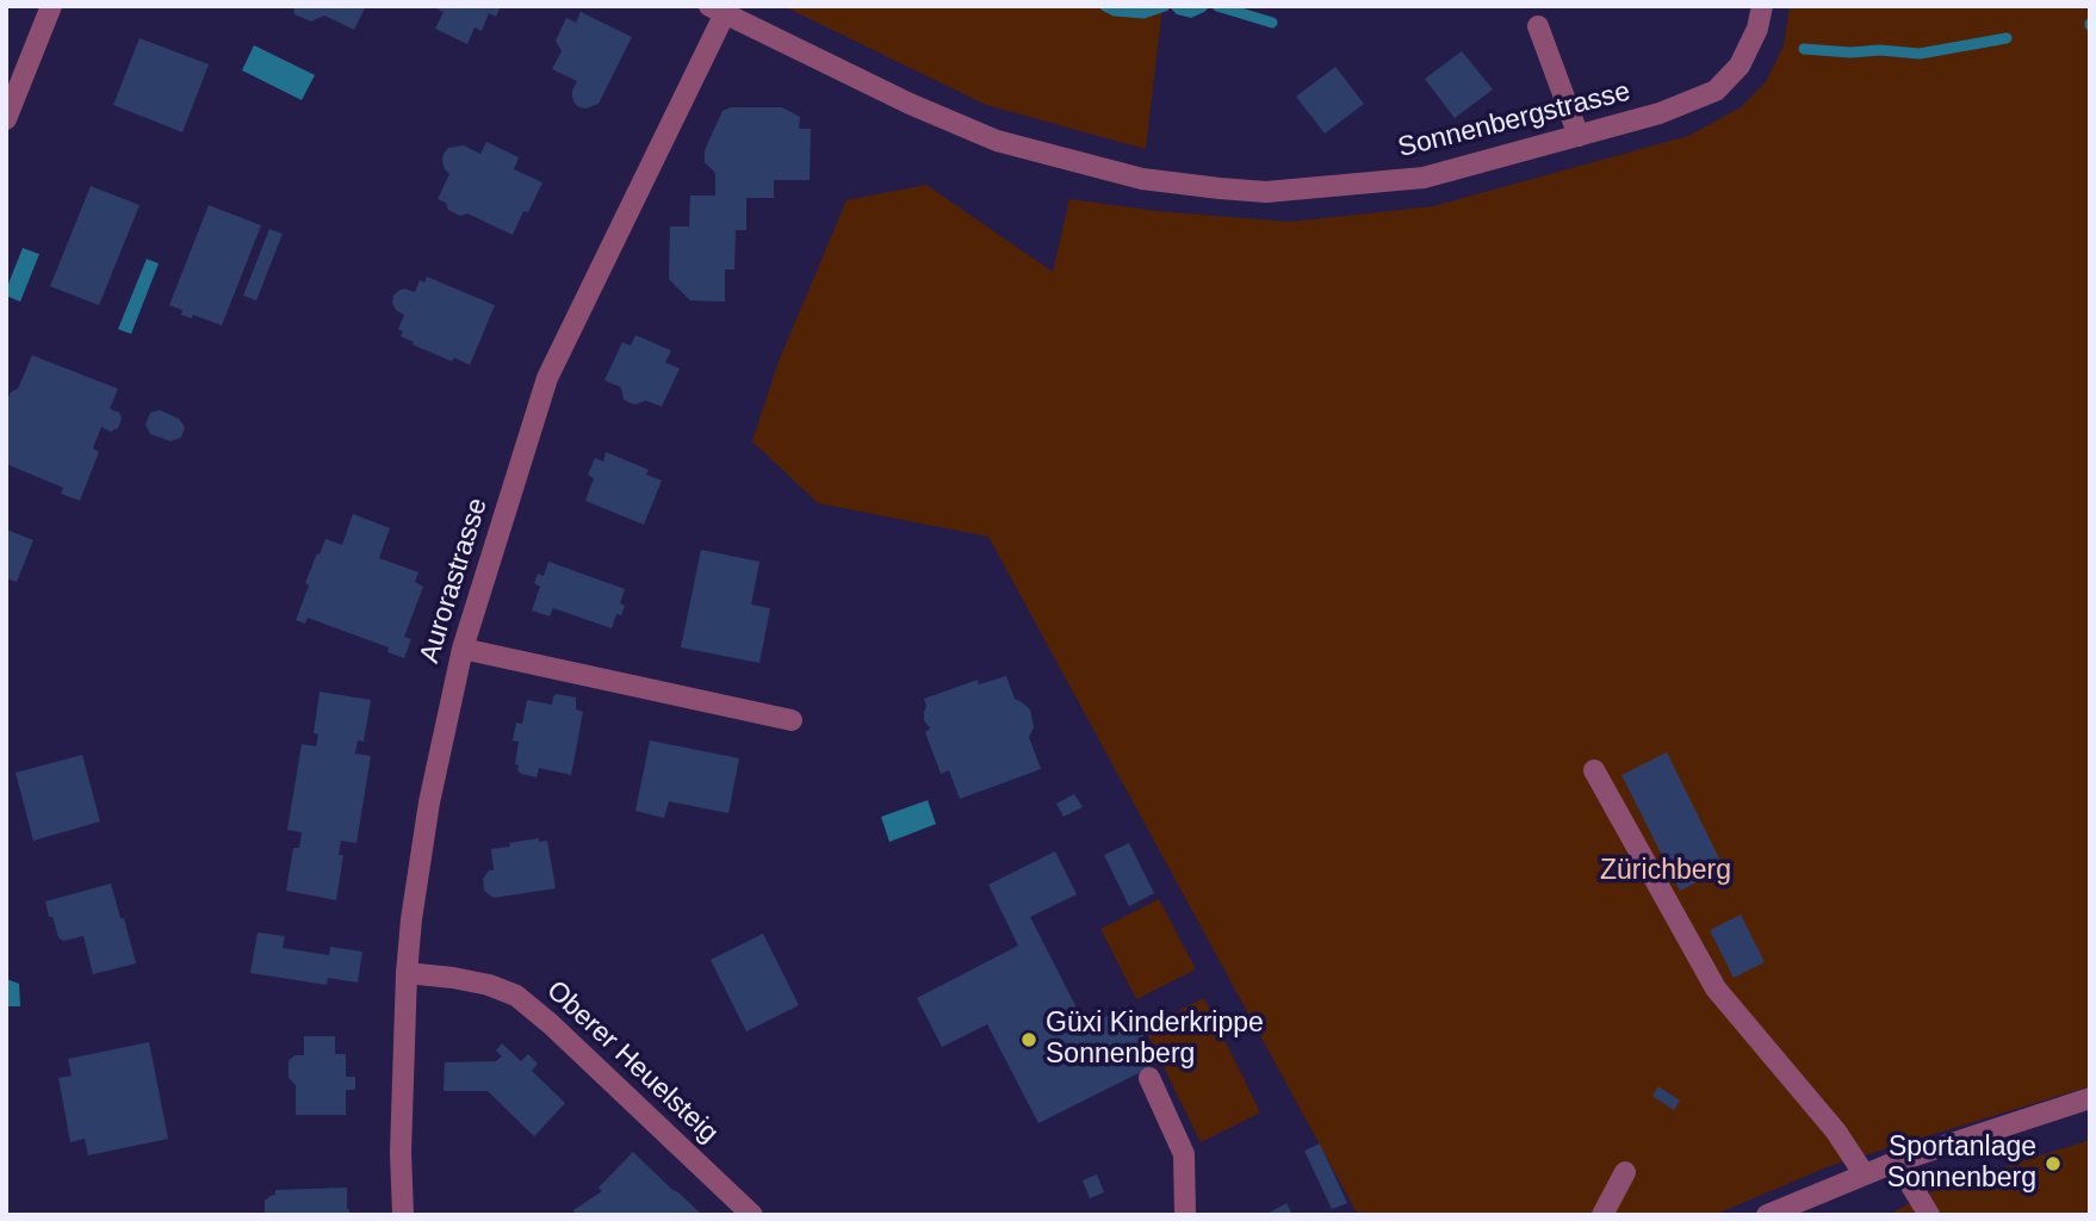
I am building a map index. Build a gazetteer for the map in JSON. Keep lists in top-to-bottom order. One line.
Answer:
{"streets":{"street":["Sonnenbergstrasse","Aurorastrasse","Oberer Heuelsteig"]},"crossings":[["Sonnenbergstrasse","Aurorastrasse"],["Aurorastrasse","Oberer Heuelsteig"]],"parks":["Zürichberg"],"places":["Güxi Kinderkrippe Sonnenberg","Sportanlage Sonnenberg"]}
